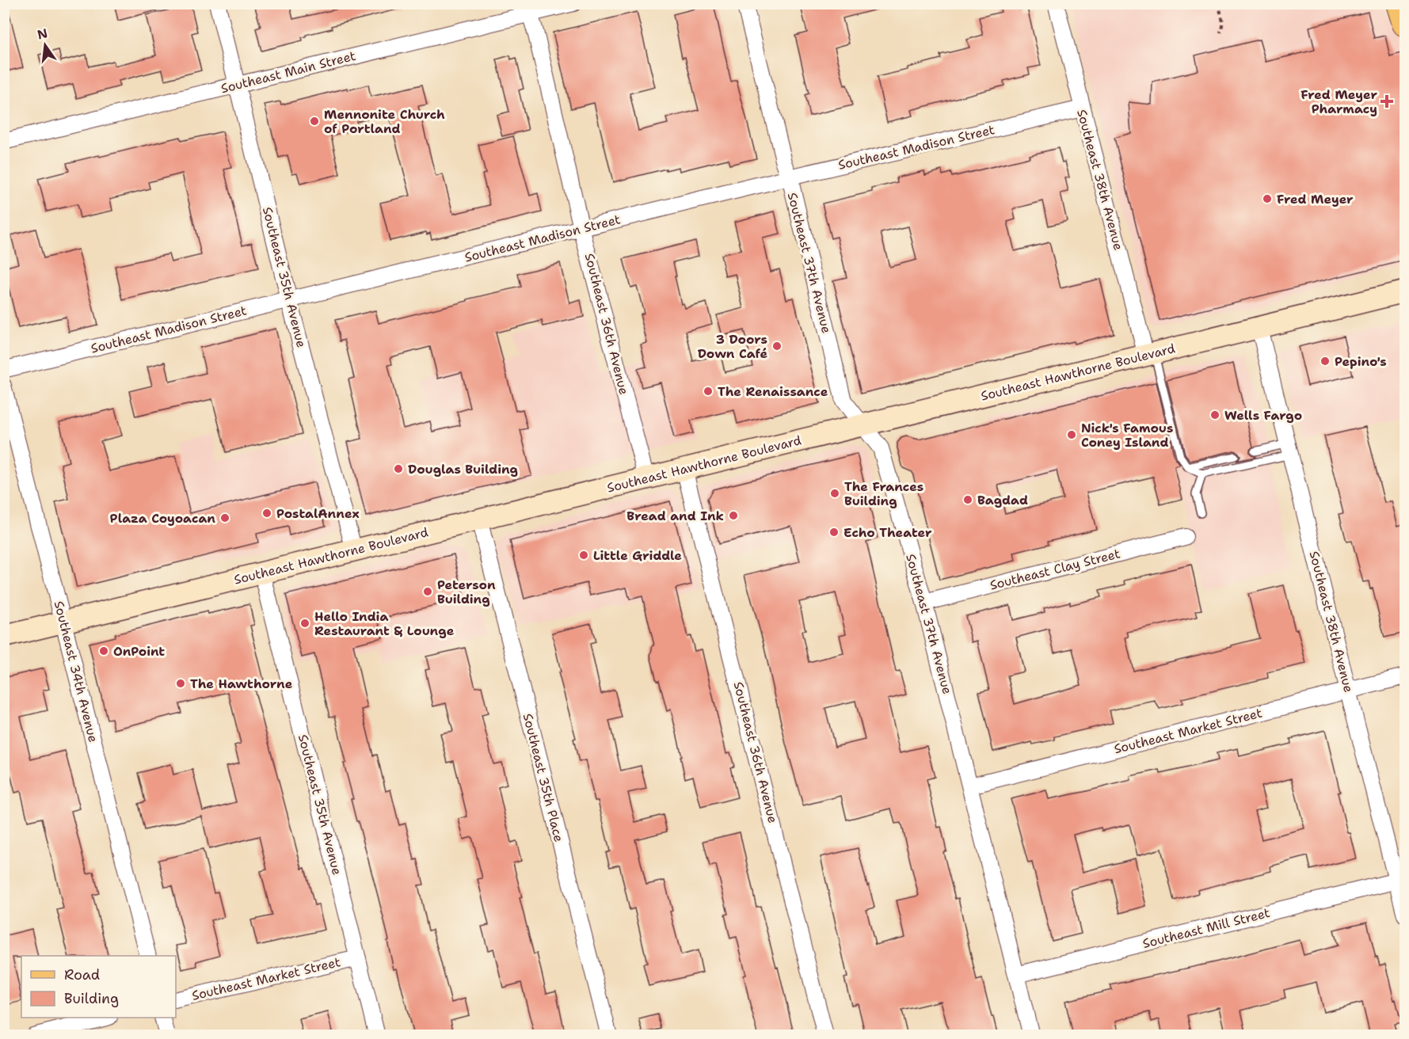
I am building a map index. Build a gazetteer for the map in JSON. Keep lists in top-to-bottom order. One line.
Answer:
{"streets":{"main road":["Southeast Hawthorne Boulevard"],"street":["Southeast Main Street","Southeast Madison Street","Southeast 38th Avenue","Southeast 37th Avenue","Southeast 35th Avenue","Southeast 36th Avenue","Southeast Clay Street","Southeast 34th Avenue","Southeast Market Street","Southeast 35th Place","Southeast Mill Street"]},"crossings":[["Southeast Main Street","Southeast 35th Avenue"],["Southeast Main Street","Southeast 36th Avenue"],["Southeast Madison Street","Southeast 38th Avenue"],["Southeast Madison Street","Southeast 37th Avenue"],["Southeast Madison Street","Southeast 35th Avenue"],["Southeast Madison Street","Southeast 36th Avenue"],["Southeast 38th Avenue","Southeast Hawthorne Boulevard"],["Southeast 38th Avenue","Southeast Market Street"],["Southeast 38th Avenue","Southeast Mill Street"],["Southeast 37th Avenue","Southeast Hawthorne Boulevard"],["Southeast 37th Avenue","Southeast Clay Street"],["Southeast 37th Avenue","Southeast Market Street"],["Southeast 37th Avenue","Southeast Mill Street"],["Southeast 35th Avenue","Southeast Hawthorne Boulevard"],["Southeast 35th Avenue","Southeast Market Street"],["Southeast 36th Avenue","Southeast Hawthorne Boulevard"],["Southeast Hawthorne Boulevard","Southeast 34th Avenue"],["Southeast Hawthorne Boulevard","Southeast 35th Place"]],"places":{"health":["Fred Meyer Pharmacy"],"other":["Mennonite Church of Portland","Fred Meyer","3 Doors Down Café","Pepino's","The Renaissance","Wells Fargo","Nick's Famous Coney Island","Douglas Building","The Frances Building","Bagdad","PostalAnnex","Bread and Ink","Plaza Coyoacan","Echo Theater","Little Griddle","Peterson Building","Hello India Restaurant & Lounge","OnPoint","The Hawthorne"]},"legend":["Road","Building"],"north":"top"}
